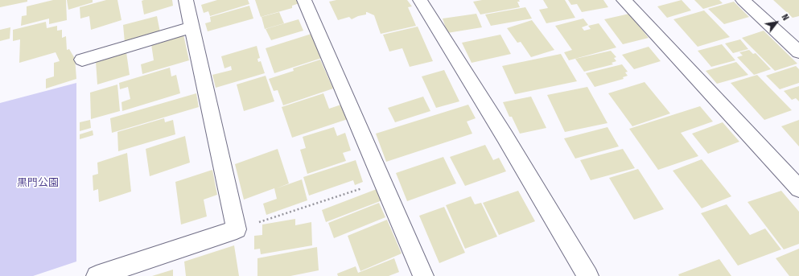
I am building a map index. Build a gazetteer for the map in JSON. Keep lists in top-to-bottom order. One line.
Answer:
{"parks":["黒門公園"],"north":"top right"}
